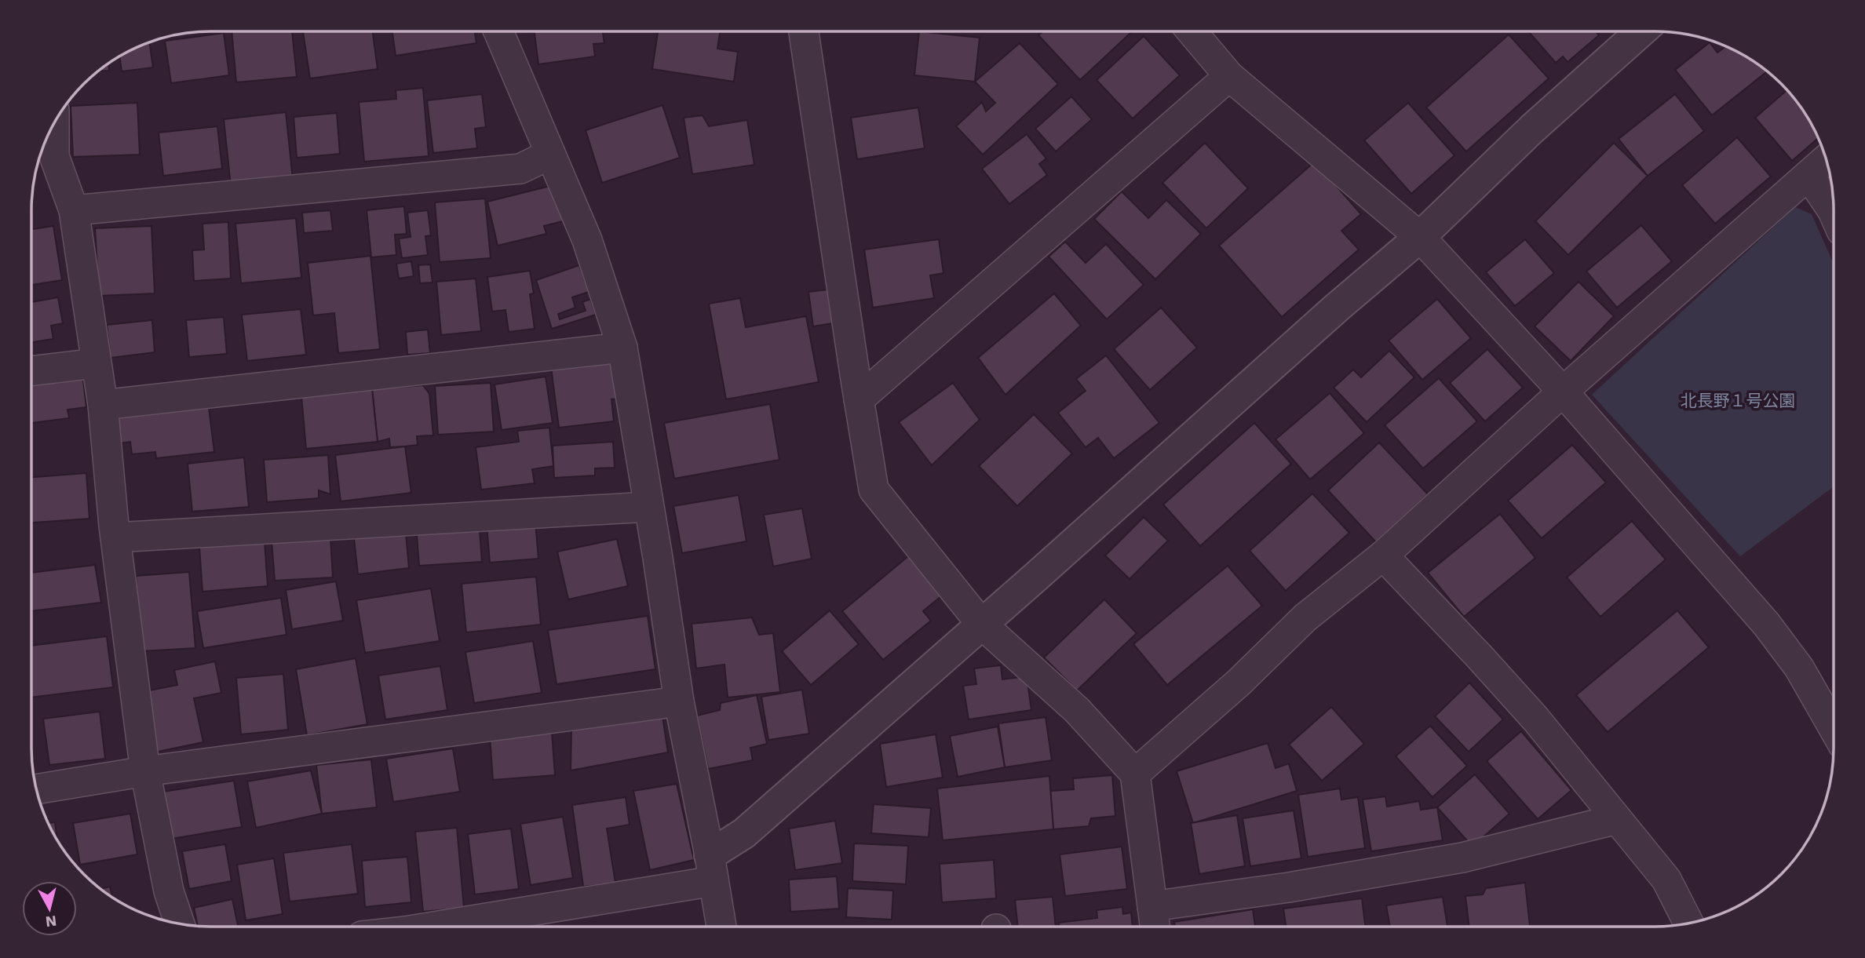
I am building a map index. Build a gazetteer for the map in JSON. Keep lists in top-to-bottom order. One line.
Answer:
{"parks":["北長野１号公園"],"north":"bottom"}
